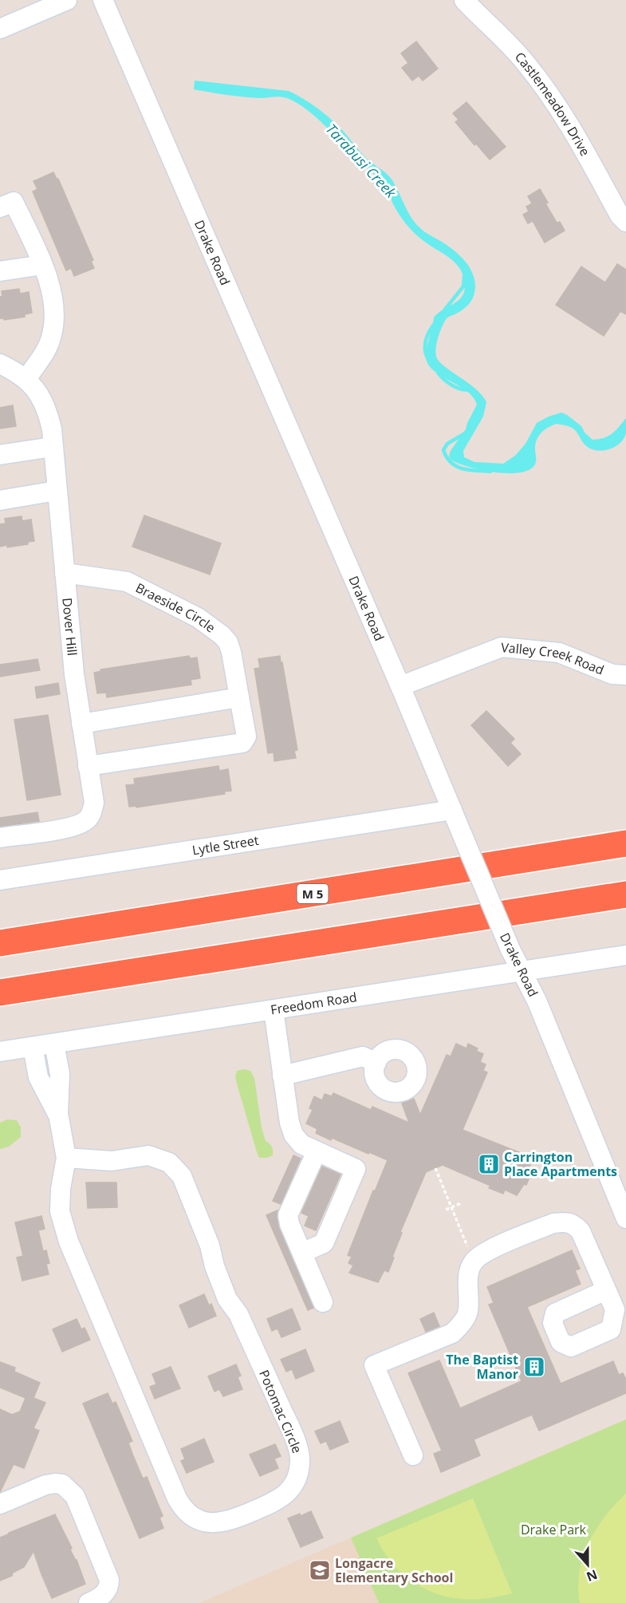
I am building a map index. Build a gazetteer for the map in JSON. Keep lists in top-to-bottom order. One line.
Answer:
{"streets":{"highway":["M 5"],"street":["Castlemeadow Drive","Drake Road","Braeside Circle","Dover Hill","Valley Creek Road","Lytle Street","Freedom Road","Potomac Circle"]},"crossings":[["Drake Road","Valley Creek Road"],["Drake Road","Lytle Street"],["Drake Road","Freedom Road"],["Braeside Circle","Dover Hill"],["Freedom Road","Potomac Circle"]],"water":["Tarabusi Creek"],"parks":["Drake Park"],"places":{"building":["Carrington Place Apartments","The Baptist Manor"],"school or university":["Longacre Elementary School"]},"north":"bottom"}
